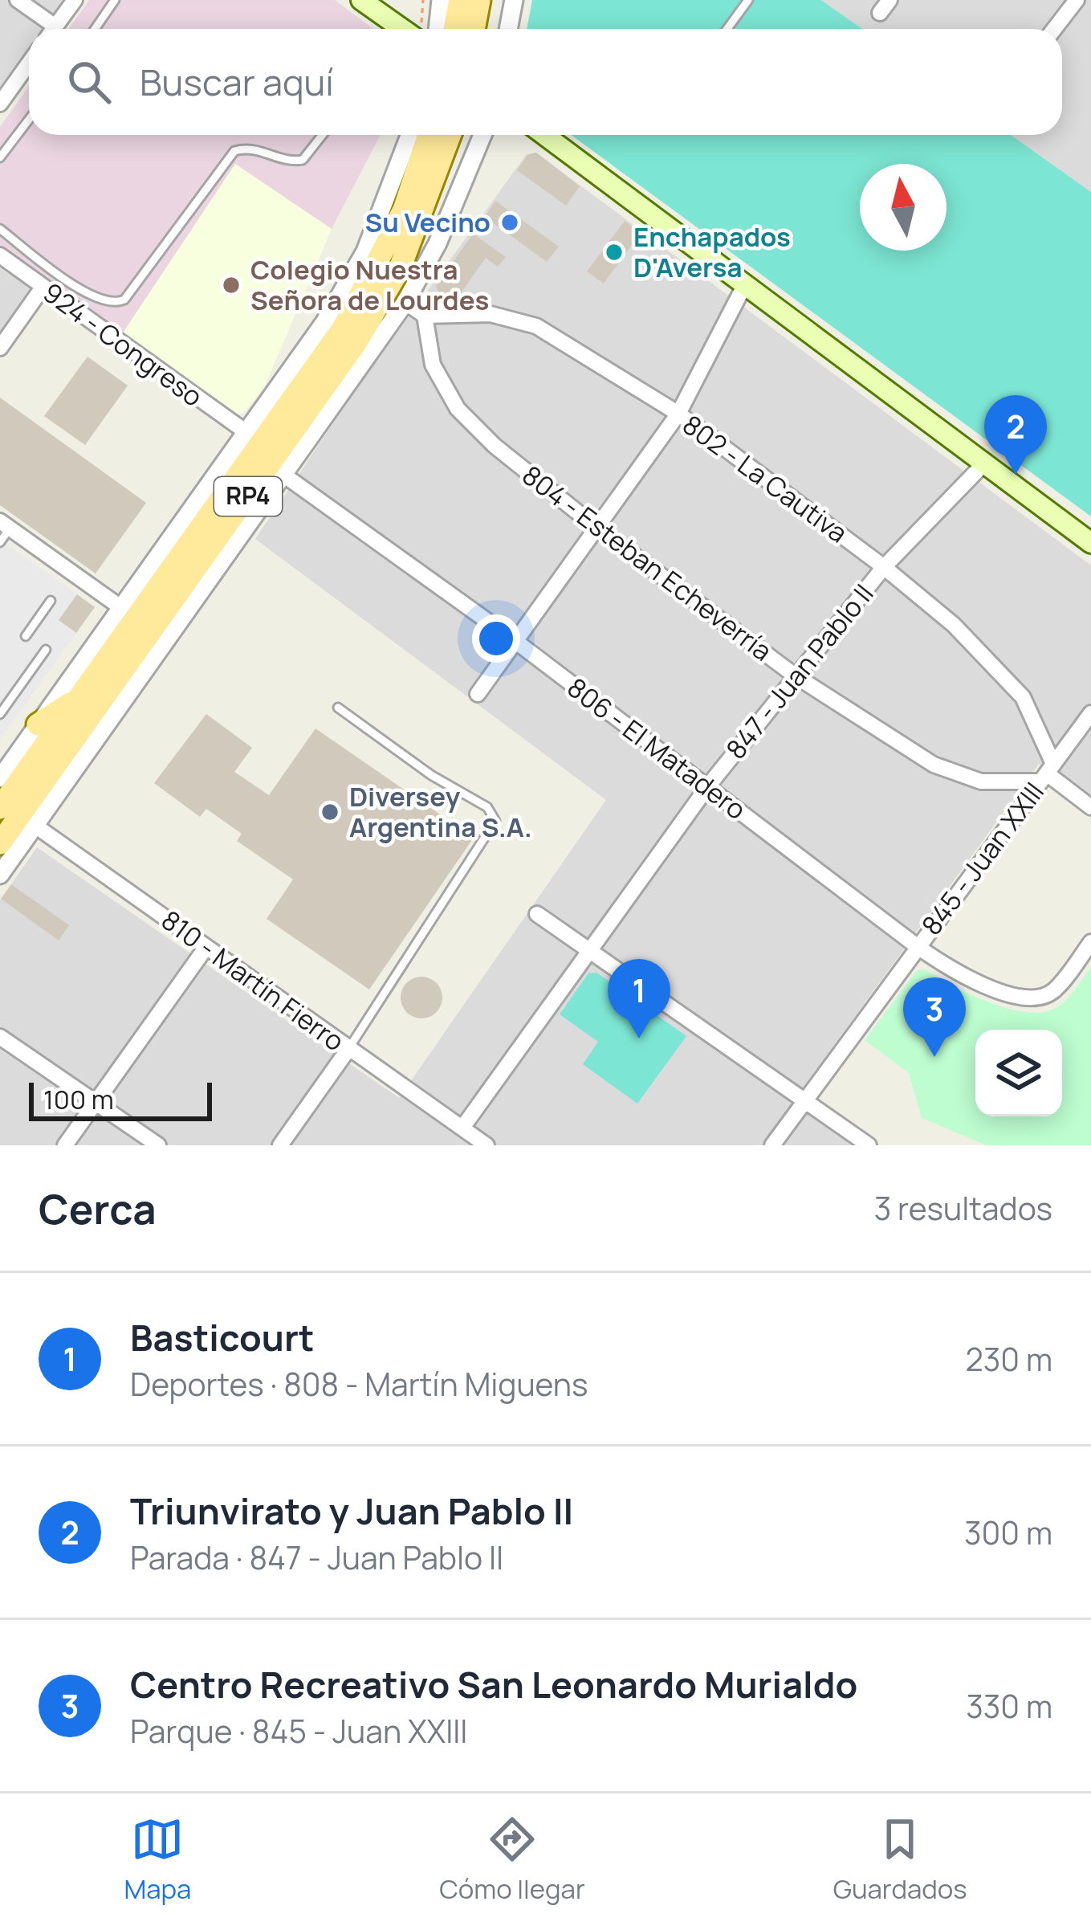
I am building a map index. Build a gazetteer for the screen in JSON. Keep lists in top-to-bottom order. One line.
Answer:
{"streets":{"main road":["RP4"],"street":["924 - Congreso","802 - La Cautiva","804 - Esteban Echeverría","847 - Juan Pablo II","806 - El Matadero","845 - Juan XXIII","810 - Martín Fierro"]},"crossings":[["802 - La Cautiva","804 - Esteban Echeverría"],["802 - La Cautiva","847 - Juan Pablo II"],["802 - La Cautiva","845 - Juan XXIII"],["RP4","806 - El Matadero"],["RP4","810 - Martín Fierro"],["804 - Esteban Echeverría","847 - Juan Pablo II"],["804 - Esteban Echeverría","845 - Juan XXIII"],["847 - Juan Pablo II","806 - El Matadero"],["847 - Juan Pablo II","810 - Martín Fierro"],["806 - El Matadero","845 - Juan XXIII"]],"places":["Su Vecino","Enchapados D'Aversa","Colegio Nuestra Señora de Lourdes","Diversey Argentina S.A."],"scale_bar":"100 m","north":"top","page":{"search":"Buscar aquí","pins":["2","1","3"],"scale":"100 m","heading":["Cerca","3 resultados"],"list":[{"mark":"1","name":"Basticourt","note":"Deportes · 808 - Martín Miguens","value":"230 m"},{"mark":"2","name":"Triunvirato y Juan Pablo II","note":"Parada · 847 - Juan Pablo II","value":"300 m"},{"mark":"3","name":"Centro Recreativo San Leonardo Murialdo","note":"Parque · 845 - Juan XXIII","value":"330 m"}],"nav":["Mapa","Cómo llegar","Guardados"]}}
